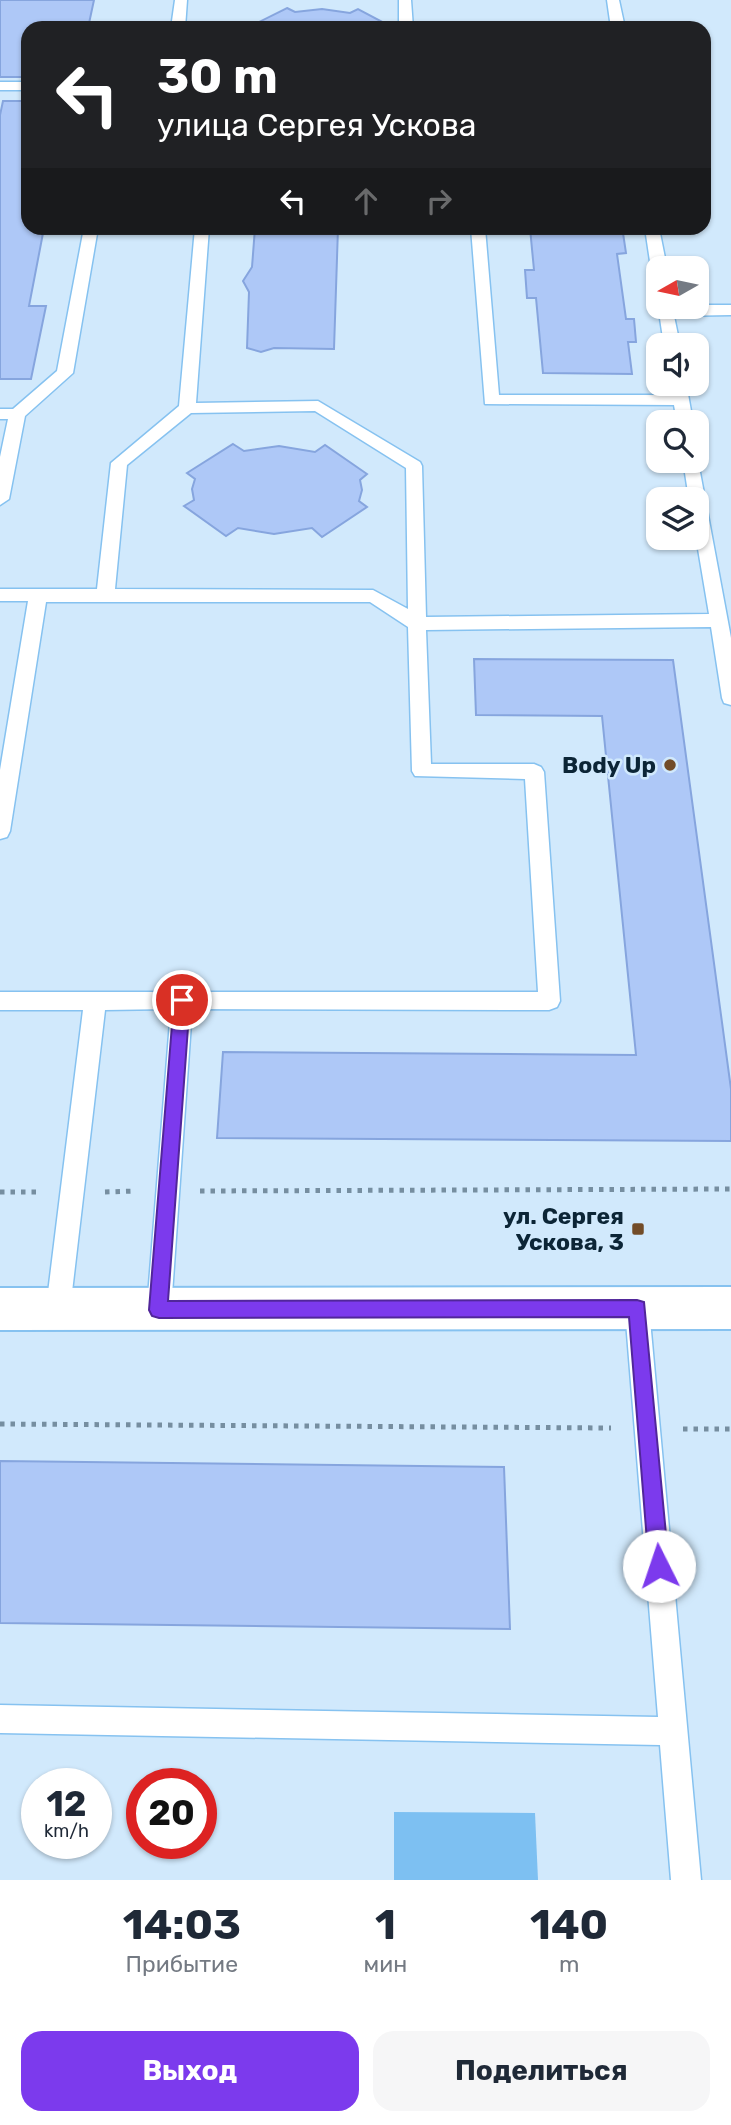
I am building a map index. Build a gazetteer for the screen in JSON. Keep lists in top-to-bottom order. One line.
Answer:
{"places":{"other":["Body Up"],"transit":["ул. Сергея Ускова, 3"]},"north":"left","page":{"turn":["30 m","улица Сергея Ускова"],"speed":"12 km/h","limit":"20","eta":["14:03","Прибытие","1","мин","140","m"],"buttons":["Выход","Поделиться"]}}
